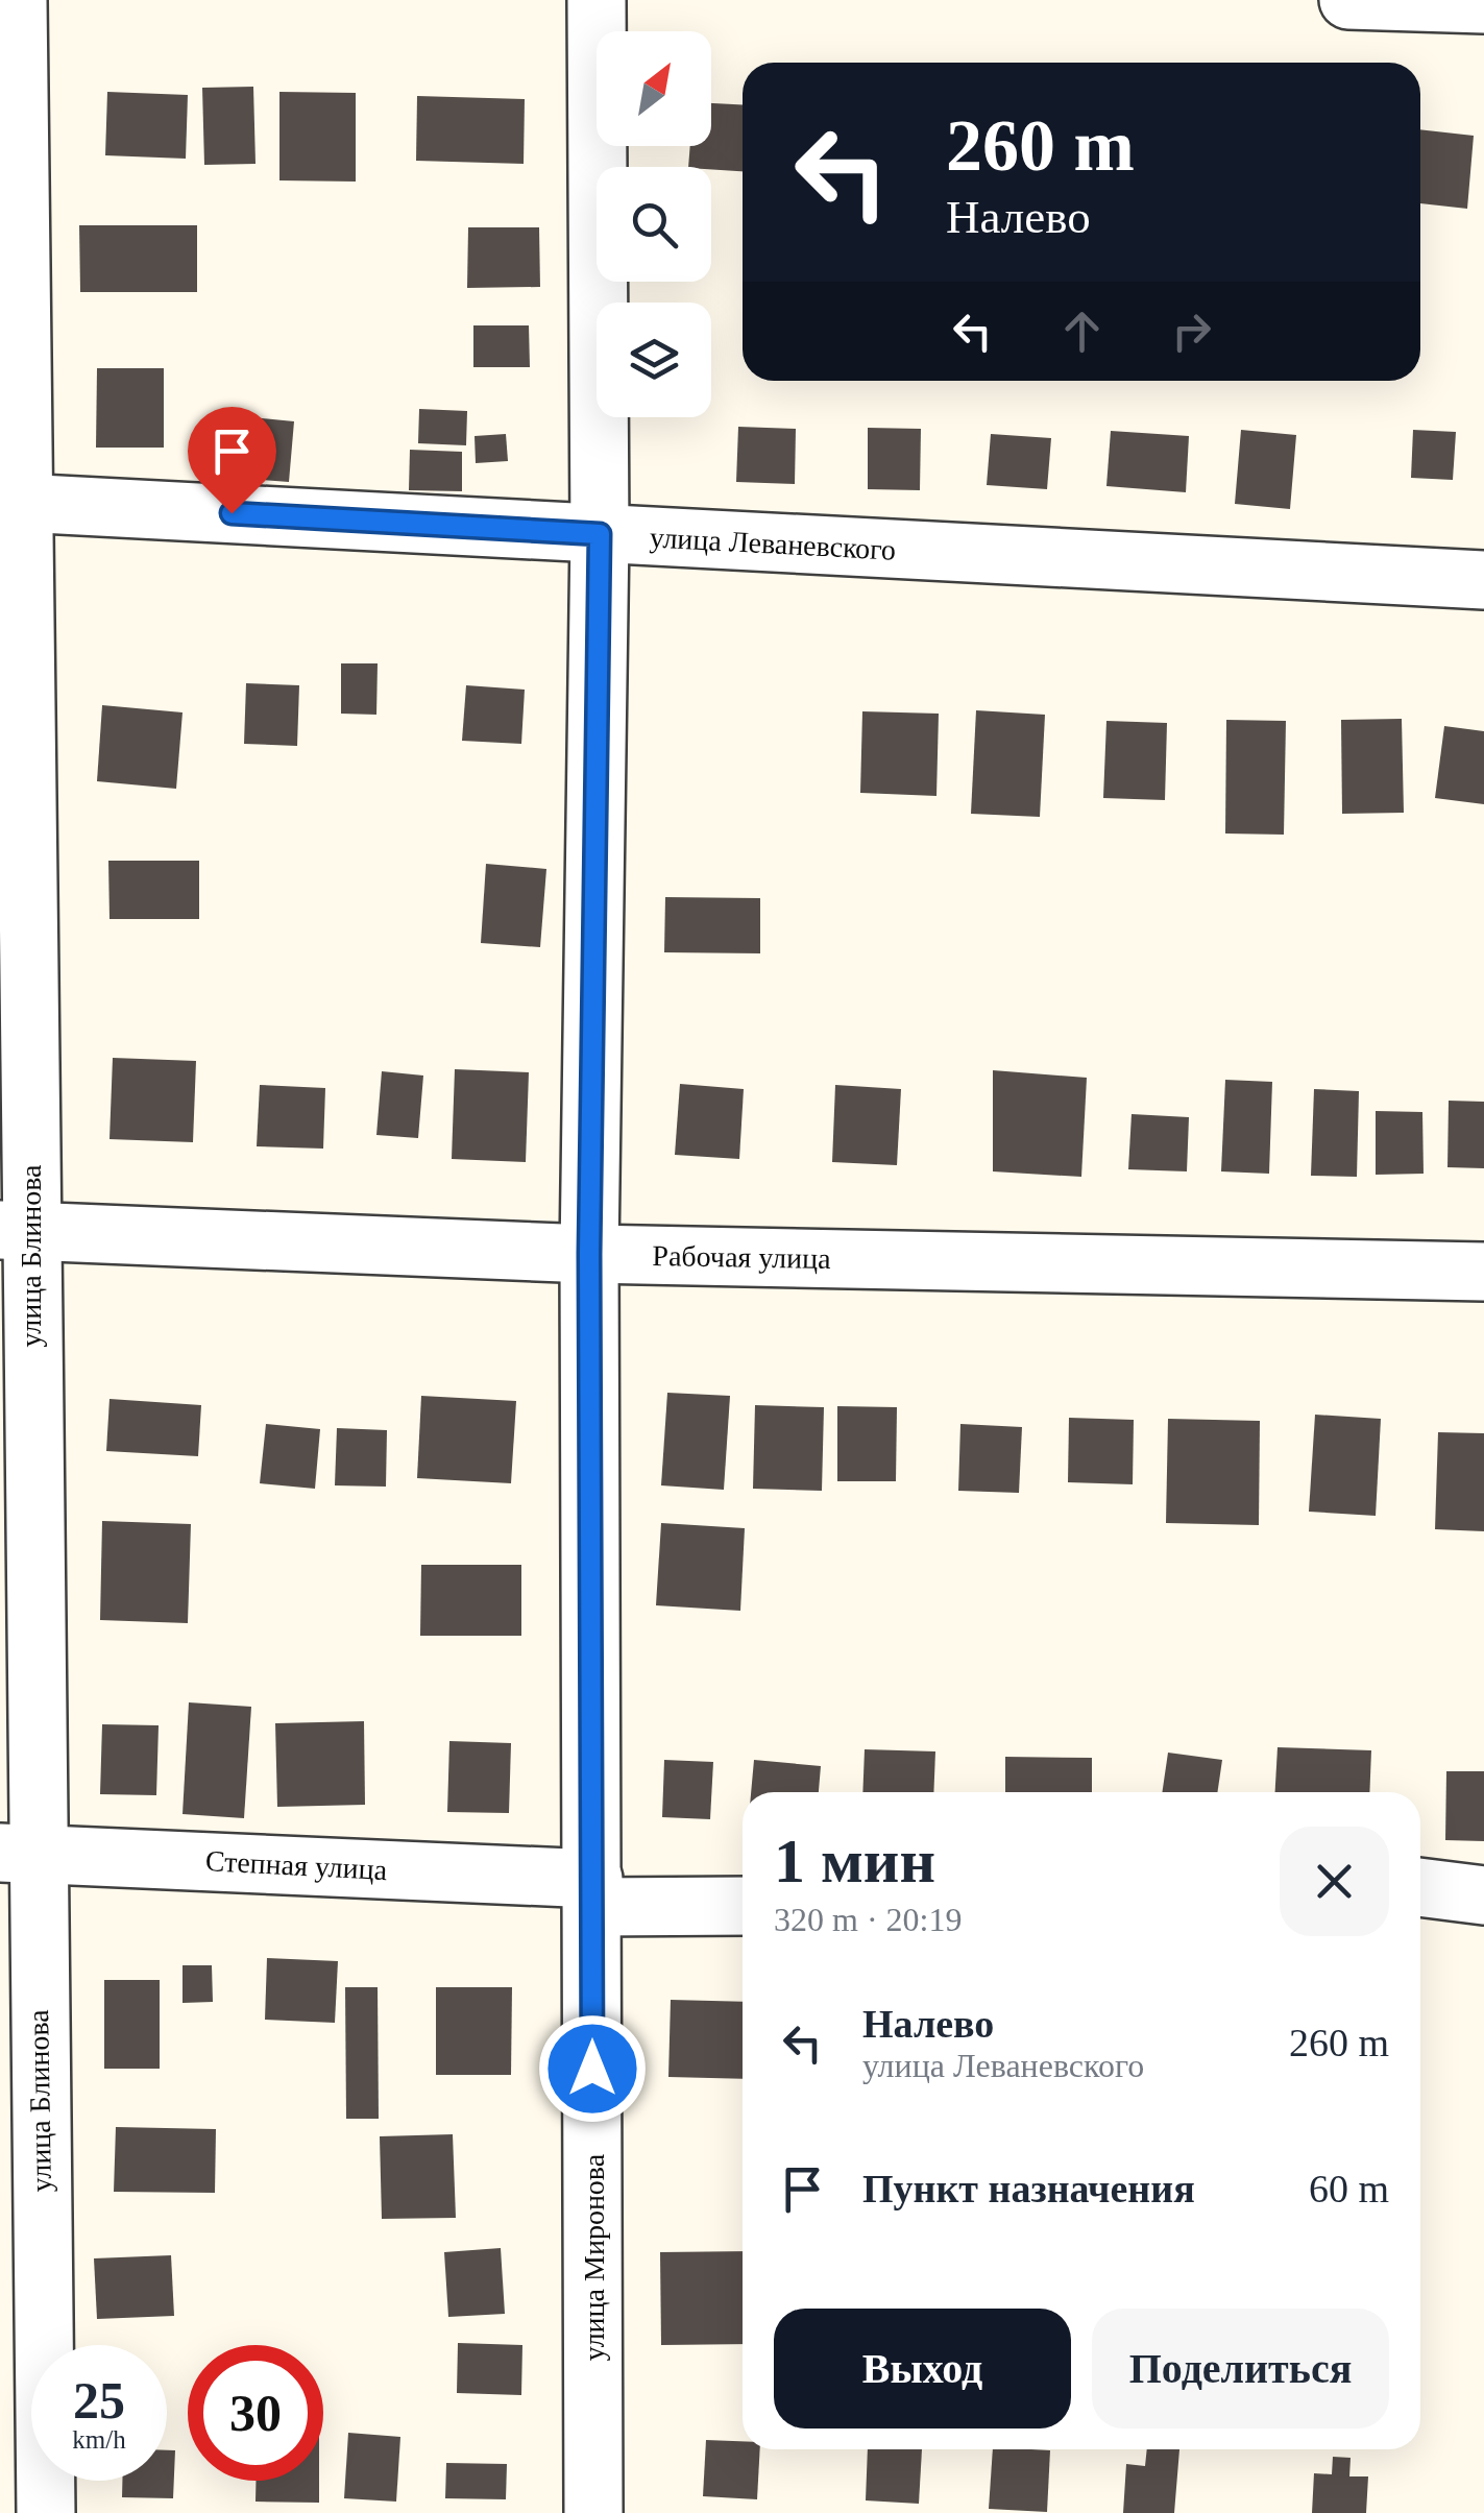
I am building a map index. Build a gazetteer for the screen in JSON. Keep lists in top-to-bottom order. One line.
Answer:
{"streets":{"street":["улица Леваневского","улица Блинова","Рабочая улица","Степная улица","улица Миронова"]},"crossings":[["улица Леваневского","улица Блинова"],["улица Леваневского","улица Миронова"],["улица Блинова","Рабочая улица"],["улица Блинова","Степная улица"],["Рабочая улица","улица Миронова"],["Степная улица","улица Миронова"]],"north":"top right","page":{"turn":["260 m","Налево"],"heading":["1 мин","320 m · 20:19"],"list":[{"name":"Налево","note":"улица Леваневского","value":"260 m"},{"name":"Пункт назначения","value":"60 m"}],"buttons":["Выход","Поделиться"],"speed":"25 km/h","limit":"30"}}
